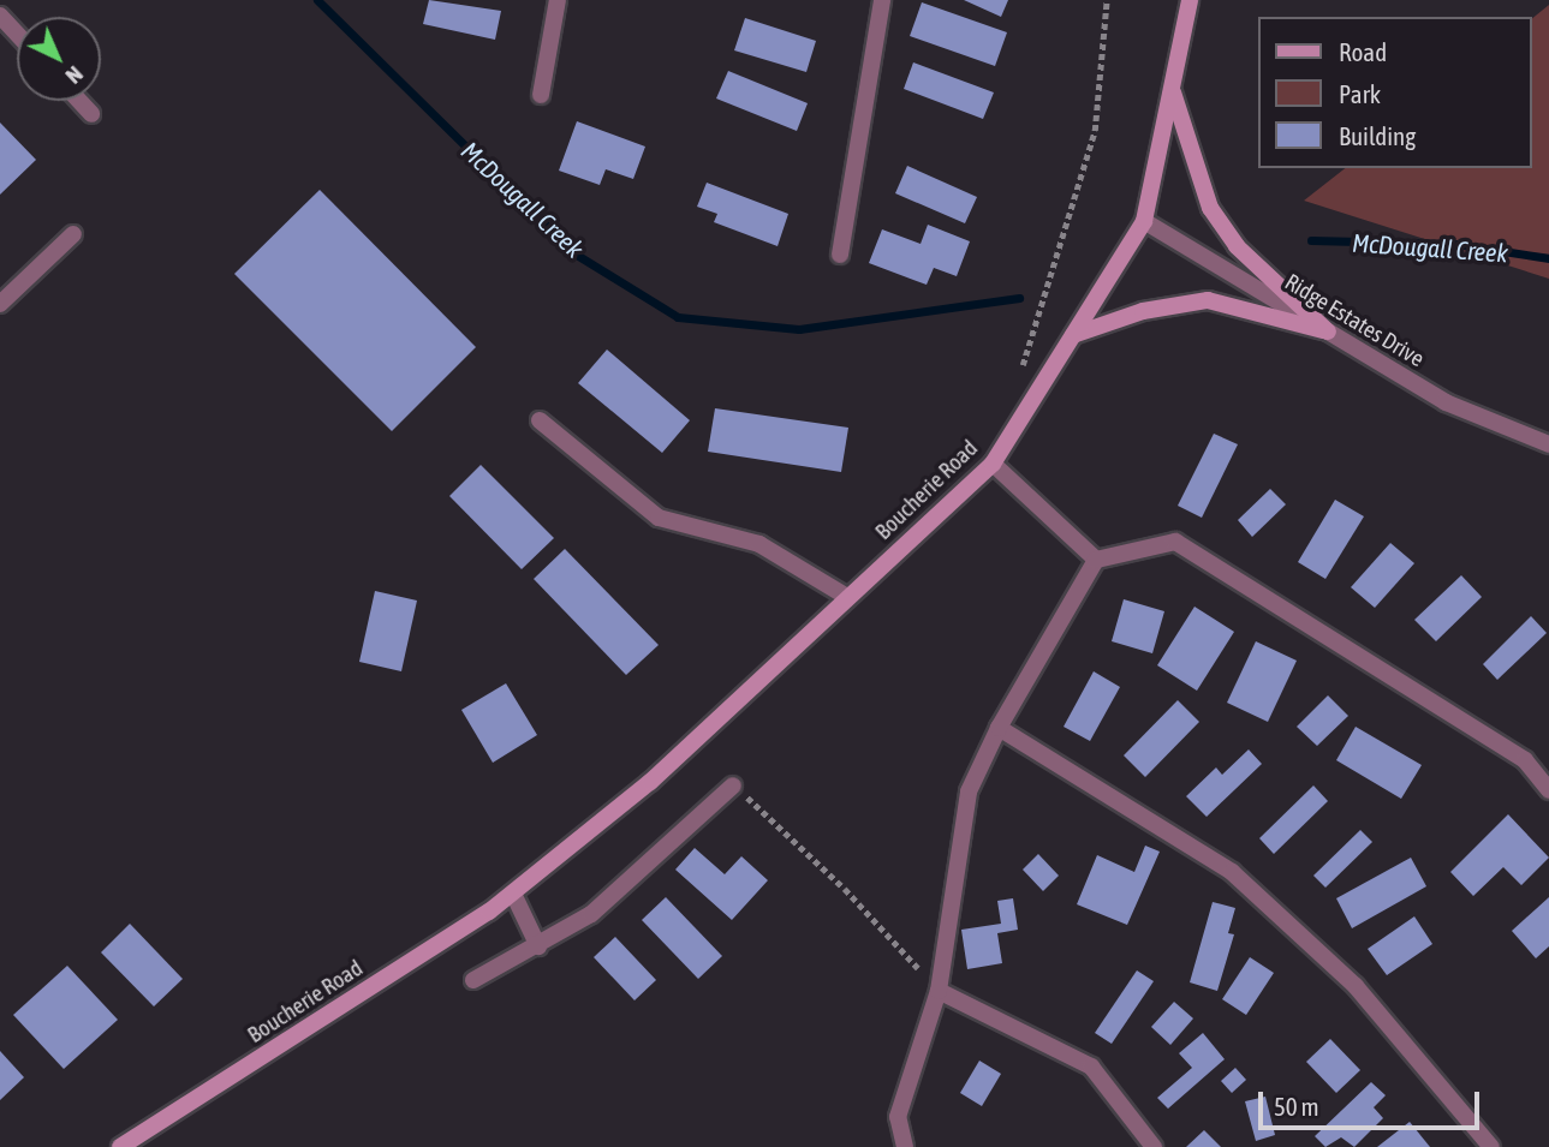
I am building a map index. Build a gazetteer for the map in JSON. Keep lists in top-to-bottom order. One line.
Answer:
{"streets":{"main road":["Boucherie Road"],"street":["Ridge Estates Drive"]},"crossings":[["Ridge Estates Drive","Boucherie Road"]],"water":["McDougall Creek"],"legend":["Road","Park","Building"],"scale_bar":"50 m","north":"bottom right"}
